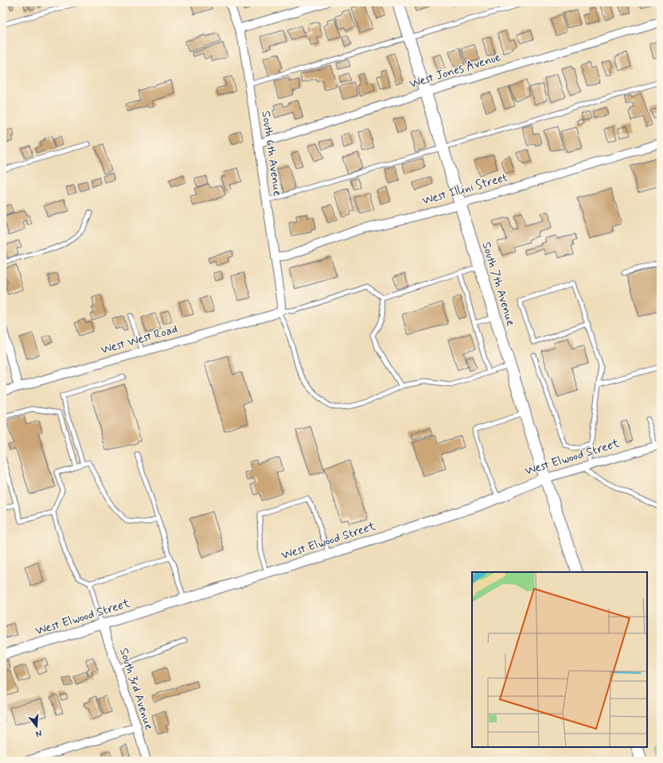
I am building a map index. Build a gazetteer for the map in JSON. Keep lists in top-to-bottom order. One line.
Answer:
{"streets":{"main road":["South 7th Avenue"],"street":["West Jones Avenue","South 6th Avenue","West Illini Street","West West Road","West Elwood Street","South 3rd Avenue"]},"crossings":[["West Jones Avenue","South 6th Avenue"],["West Jones Avenue","South 7th Avenue"],["South 6th Avenue","West Illini Street"],["South 6th Avenue","West West Road"],["West Illini Street","South 7th Avenue"],["South 7th Avenue","West Elwood Street"],["West Elwood Street","South 3rd Avenue"]],"north":"bottom"}
